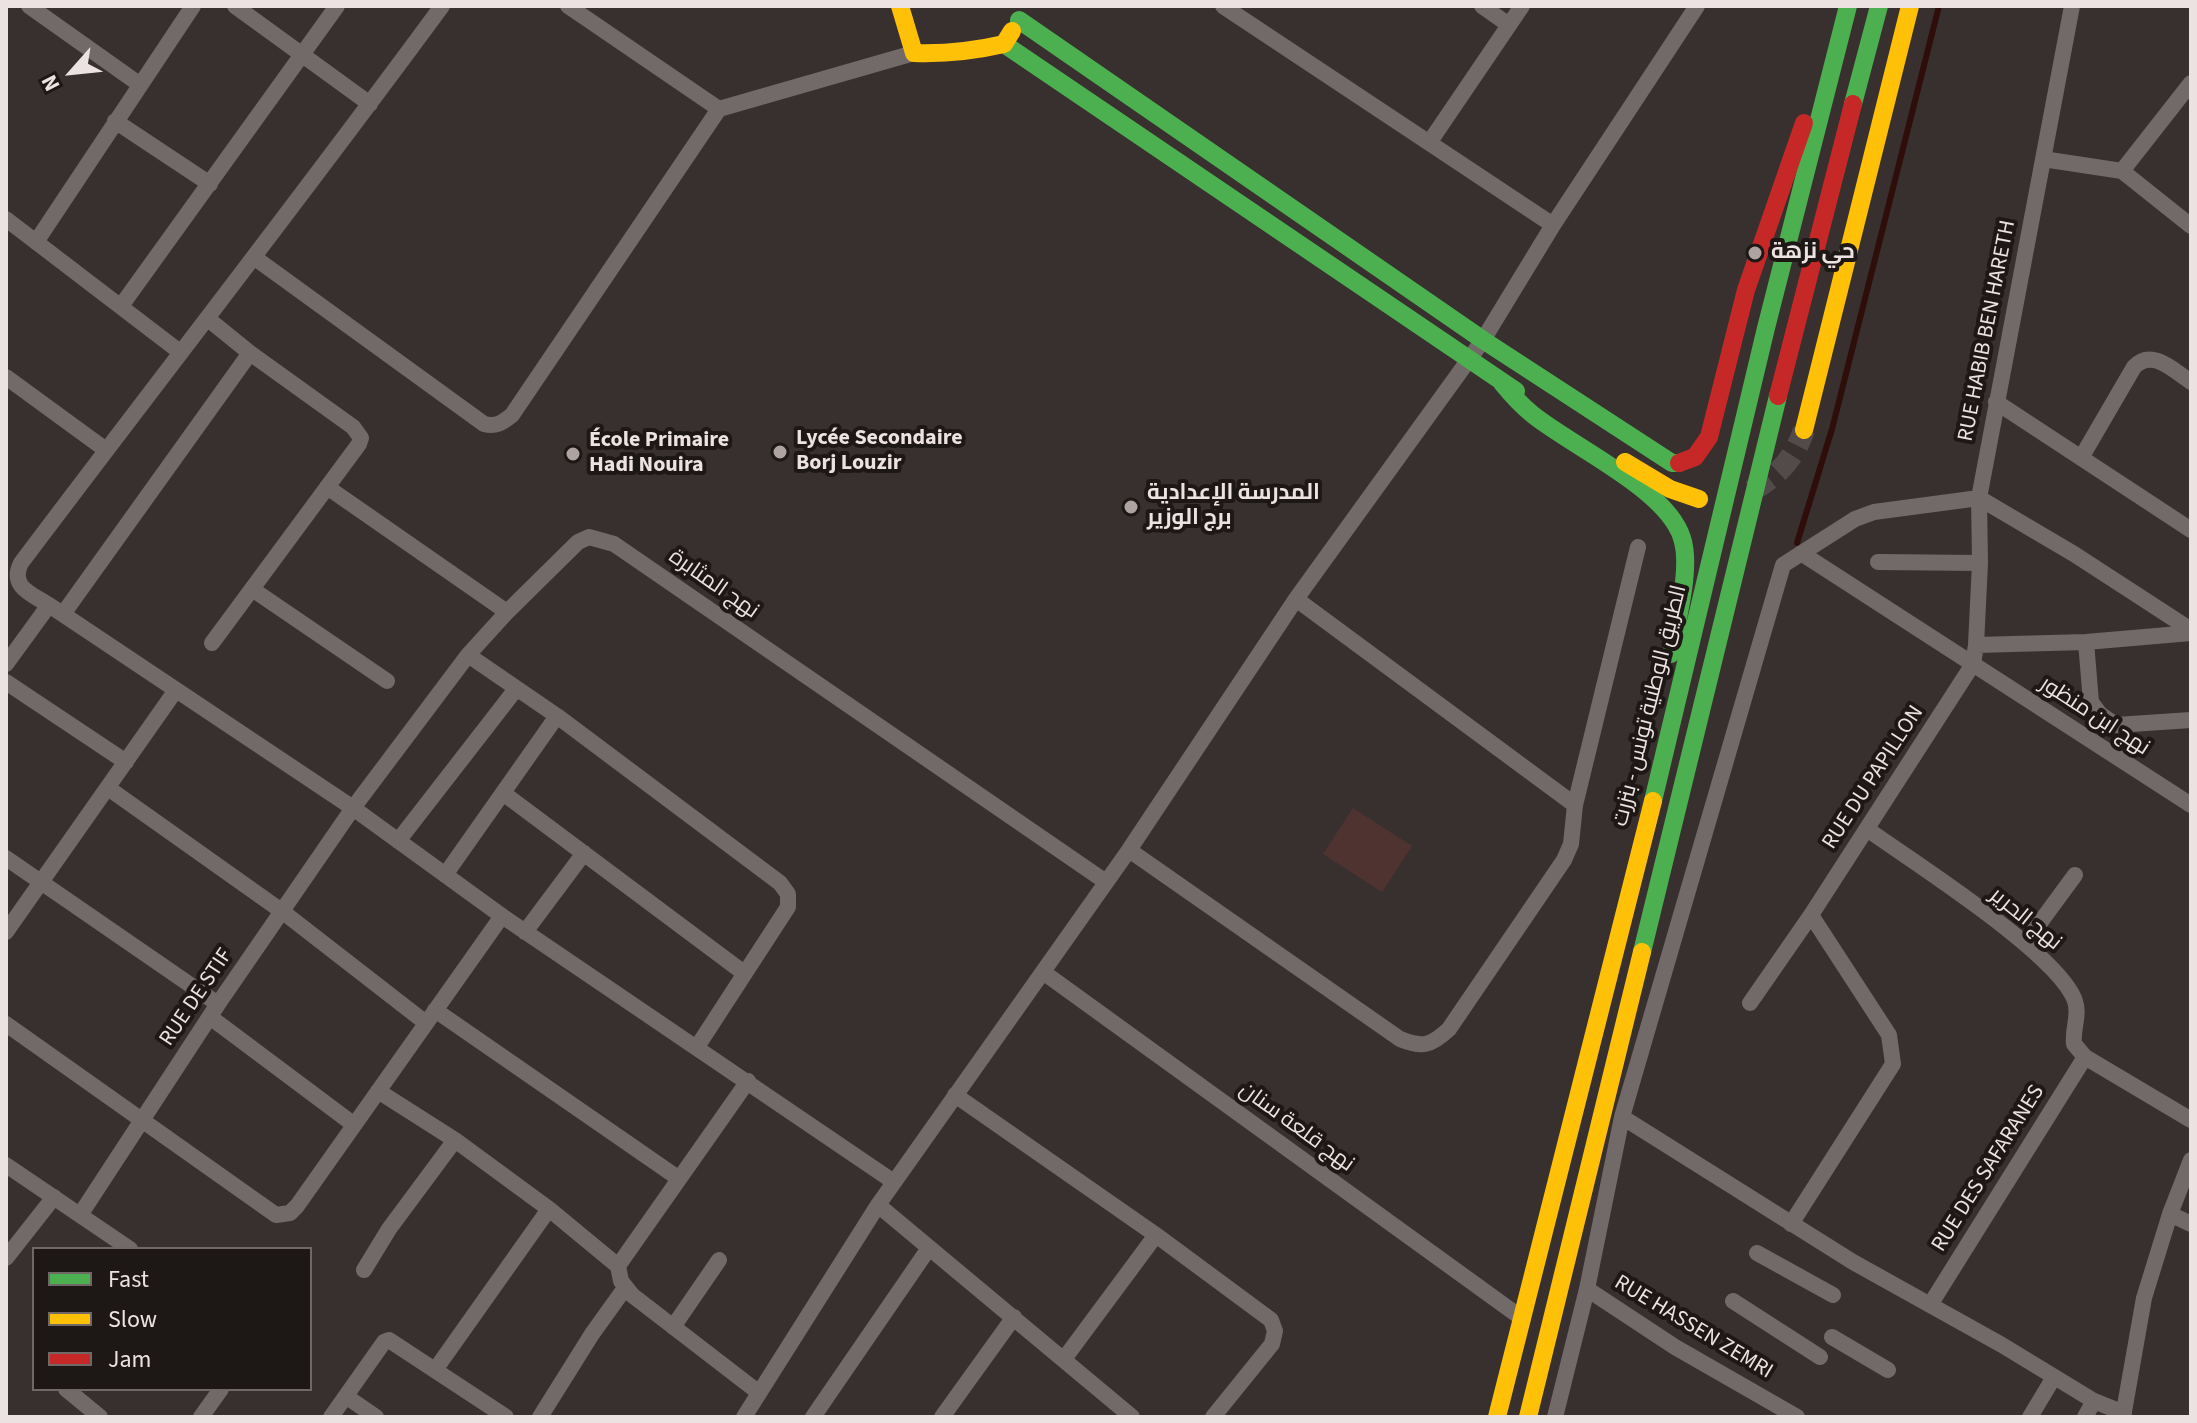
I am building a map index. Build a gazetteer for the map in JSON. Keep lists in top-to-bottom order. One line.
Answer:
{"streets":{"main road":["الطريق الوطنية تونس - بنزرت"],"street":["RUE HABIB BEN HARETH","نهج المثابرة","نهج ابن منظور","RUE DU PAPILLON","نهج الحرير","RUE DE STIF","نهج قلعة سنان","RUE DES SAFARANES","RUE HASSEN ZEMRI"]},"crossings":[["RUE HABIB BEN HARETH","نهج ابن منظور"],["RUE HABIB BEN HARETH","RUE DU PAPILLON"],["نهج المثابرة","RUE DE STIF"],["الطريق الوطنية تونس - بنزرت","نهج قلعة سنان"],["نهج ابن منظور","RUE DU PAPILLON"],["RUE DU PAPILLON","نهج الحرير"],["نهج الحرير","RUE DES SAFARANES"]],"places":["حي نزهة","Lycée Secondaire Borj Louzir","École Primaire Hadi Nouira","المدرسة الإعدادية برج الوزير"],"legend":["Fast","Slow","Jam"],"north":"bottom left"}
